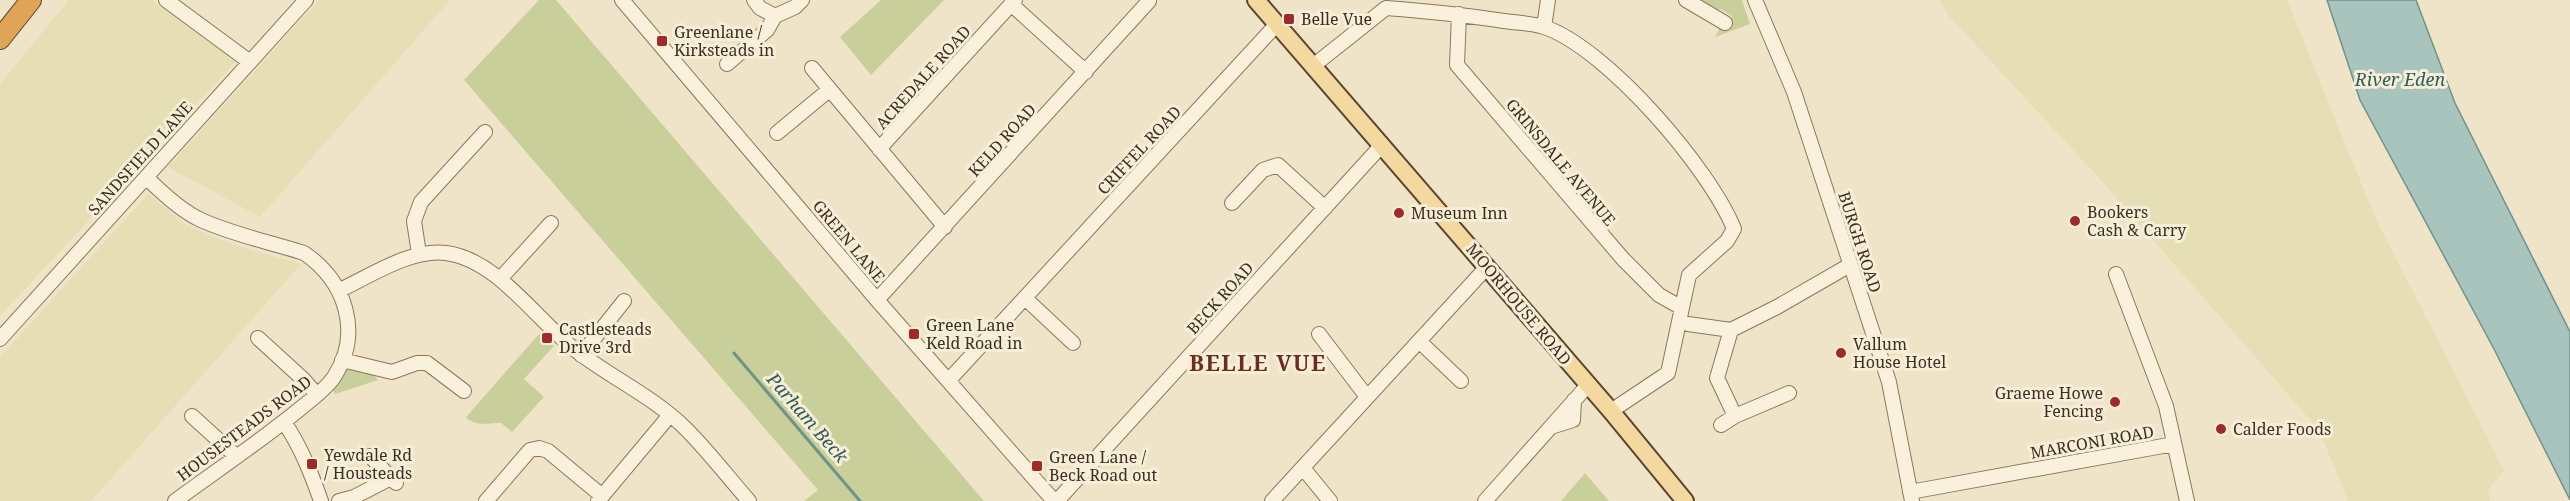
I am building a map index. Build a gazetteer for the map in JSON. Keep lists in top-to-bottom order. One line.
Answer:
{"streets":{"main road":["MOORHOUSE ROAD"],"street":["ACREDALE ROAD","KELD ROAD","CRIFFEL ROAD","SANDSFIELD LANE","GRINSDALE AVENUE","GREEN LANE","BURGH ROAD","BECK ROAD","HOUSESTEADS ROAD","MARCONI ROAD"]},"crossings":[["KELD ROAD","GREEN LANE"],["CRIFFEL ROAD","GREEN LANE"],["CRIFFEL ROAD","MOORHOUSE ROAD"],["SANDSFIELD LANE","HOUSESTEADS ROAD"],["GREEN LANE","BECK ROAD"],["BURGH ROAD","MARCONI ROAD"],["BECK ROAD","MOORHOUSE ROAD"]],"districts":["BELLE VUE"],"water":["River Eden","Parham Beck"],"places":{"transit":["Belle Vue","Greenlane / Kirksteads in","Green Lane Keld Road in","Castlesteads Drive 3rd","Yewdale Rd / Housteads","Green Lane / Beck Road out"],"other":["Museum Inn","Bookers Cash & Carry","Vallum House Hotel","Graeme Howe Fencing","Calder Foods"]}}
